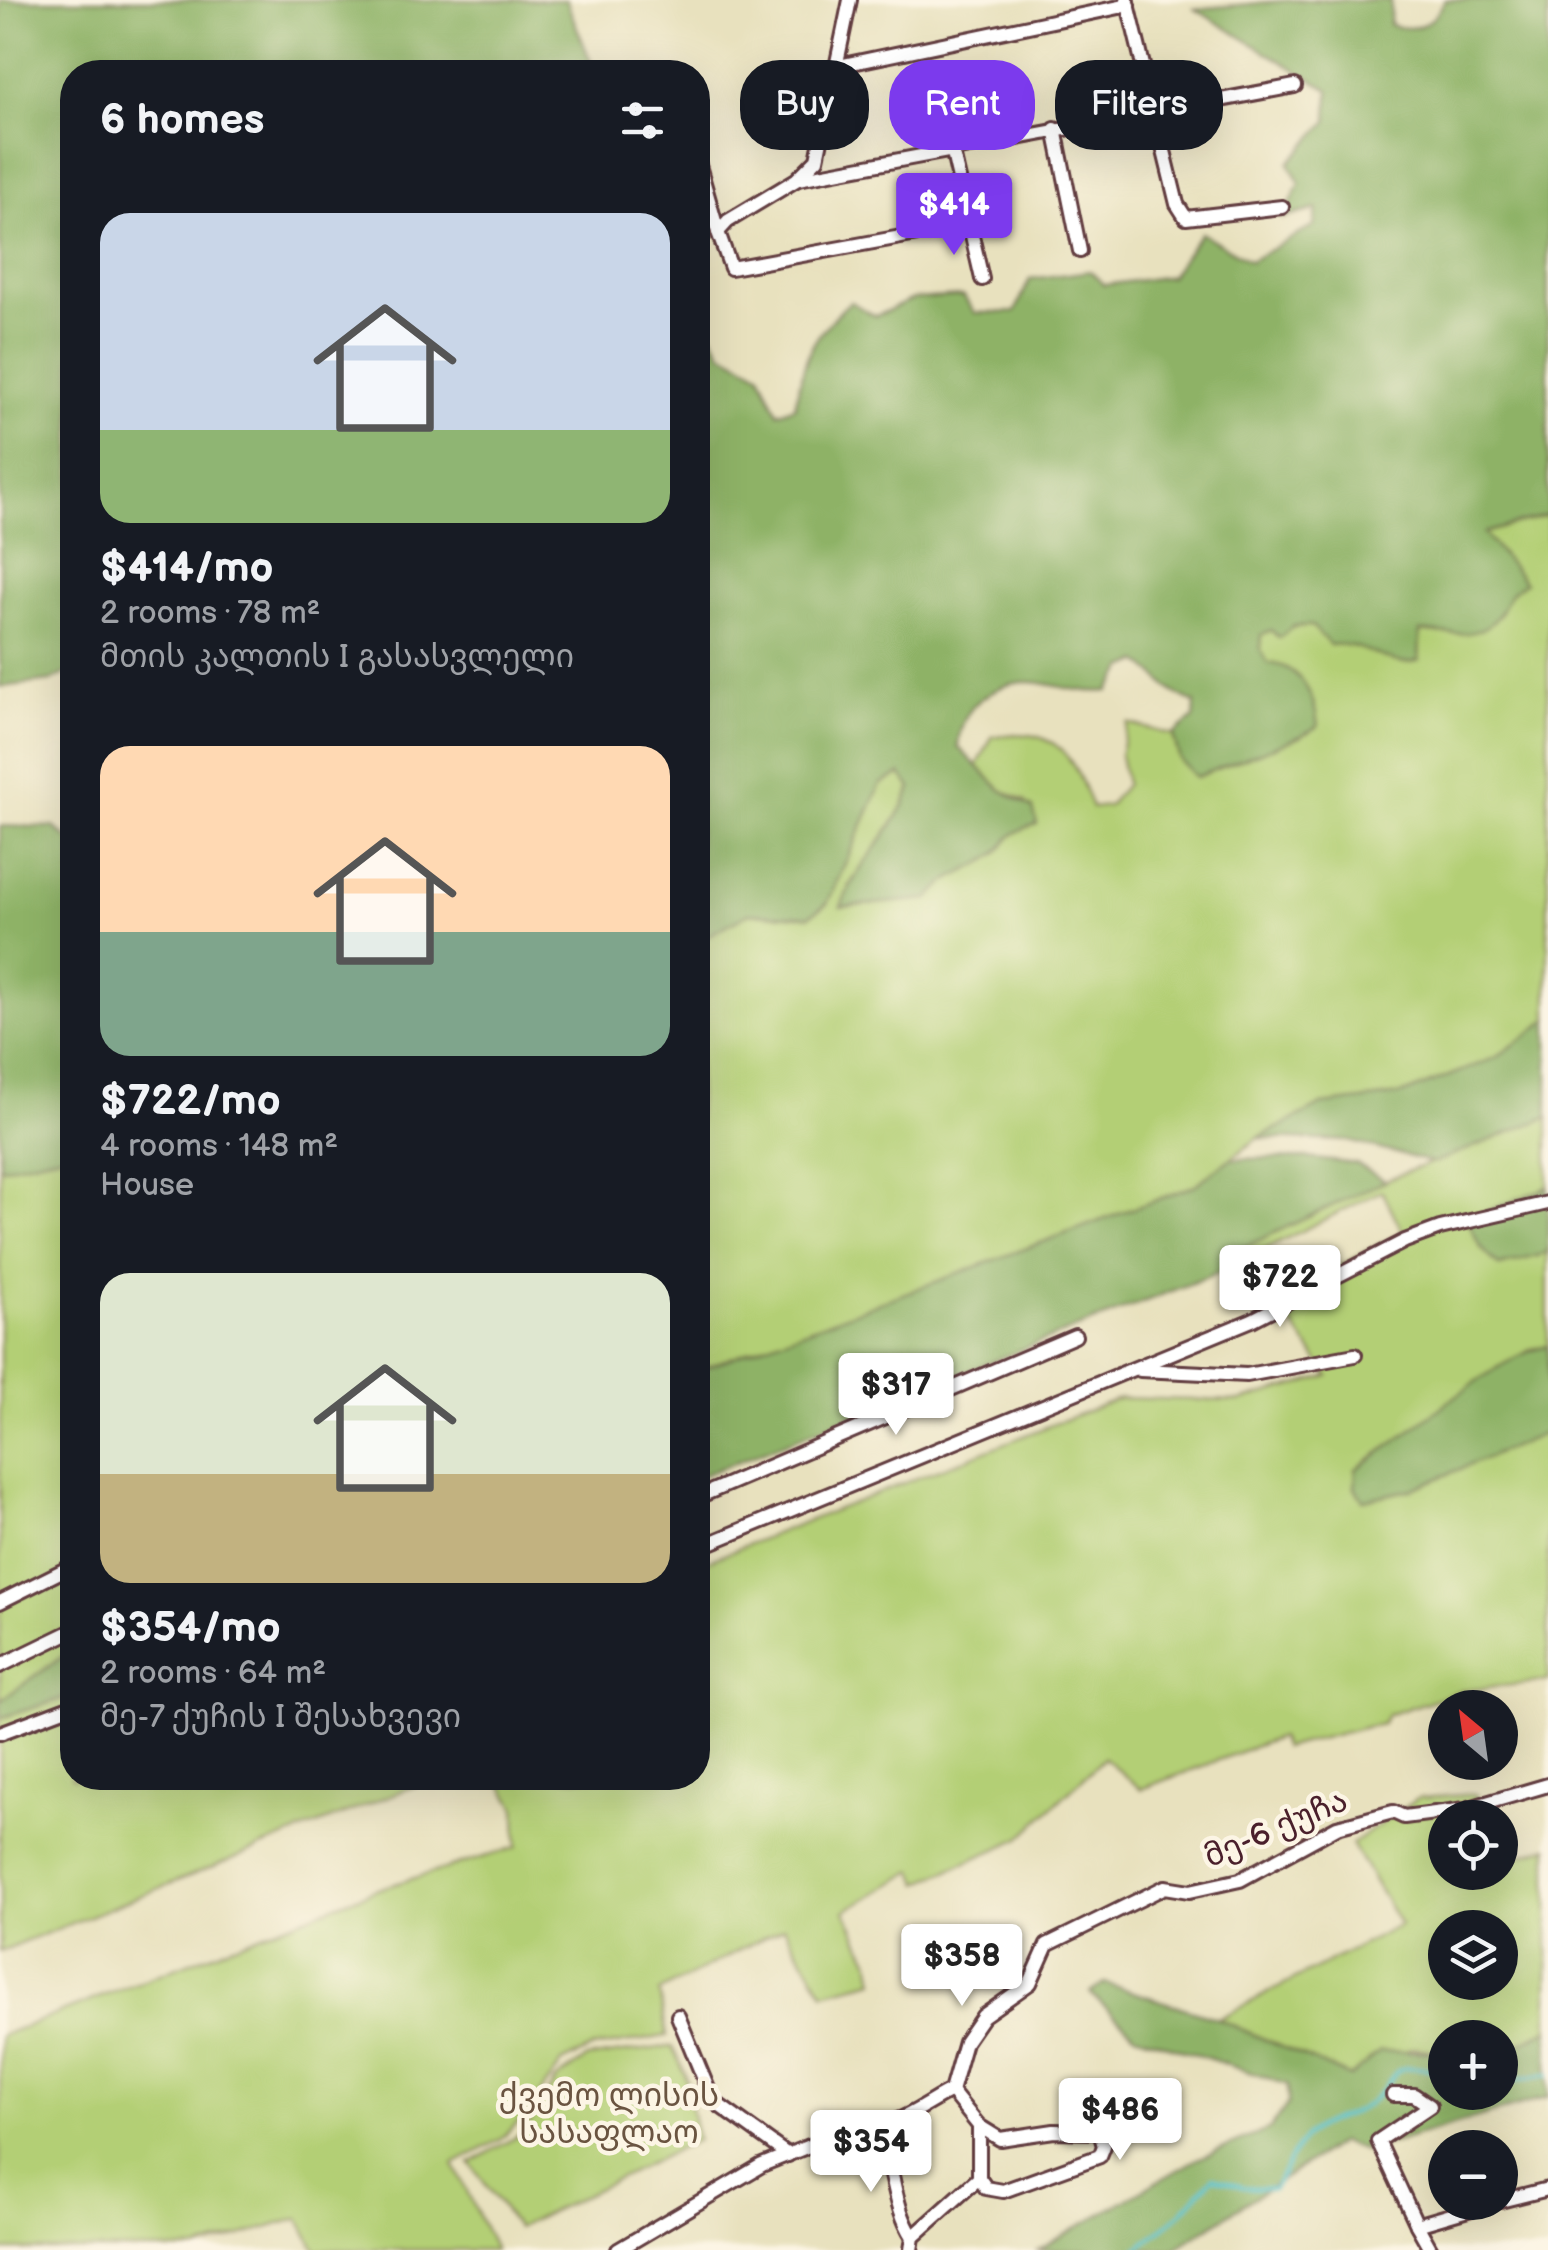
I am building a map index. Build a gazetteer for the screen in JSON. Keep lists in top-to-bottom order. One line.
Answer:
{"streets":{"street":["მე-6 ქუჩა"]},"parks":["ქვემო ლისის სასაფლაო"],"north":"top left","page":{"chip":["Buy","Rent","Filters"],"heading":"6 homes","price":["$414","$722","$317","$358","$486","$354"],"list":[{"name":"$414/mo","note":"2 rooms · 78 m² · მთის კალთის I გასასვლელი"},{"name":"$722/mo","note":"4 rooms · 148 m² · House"},{"name":"$354/mo","note":"2 rooms · 64 m² · მე-7 ქუჩის I შესახვევი"}],"map_buttons":["+","−"]}}
